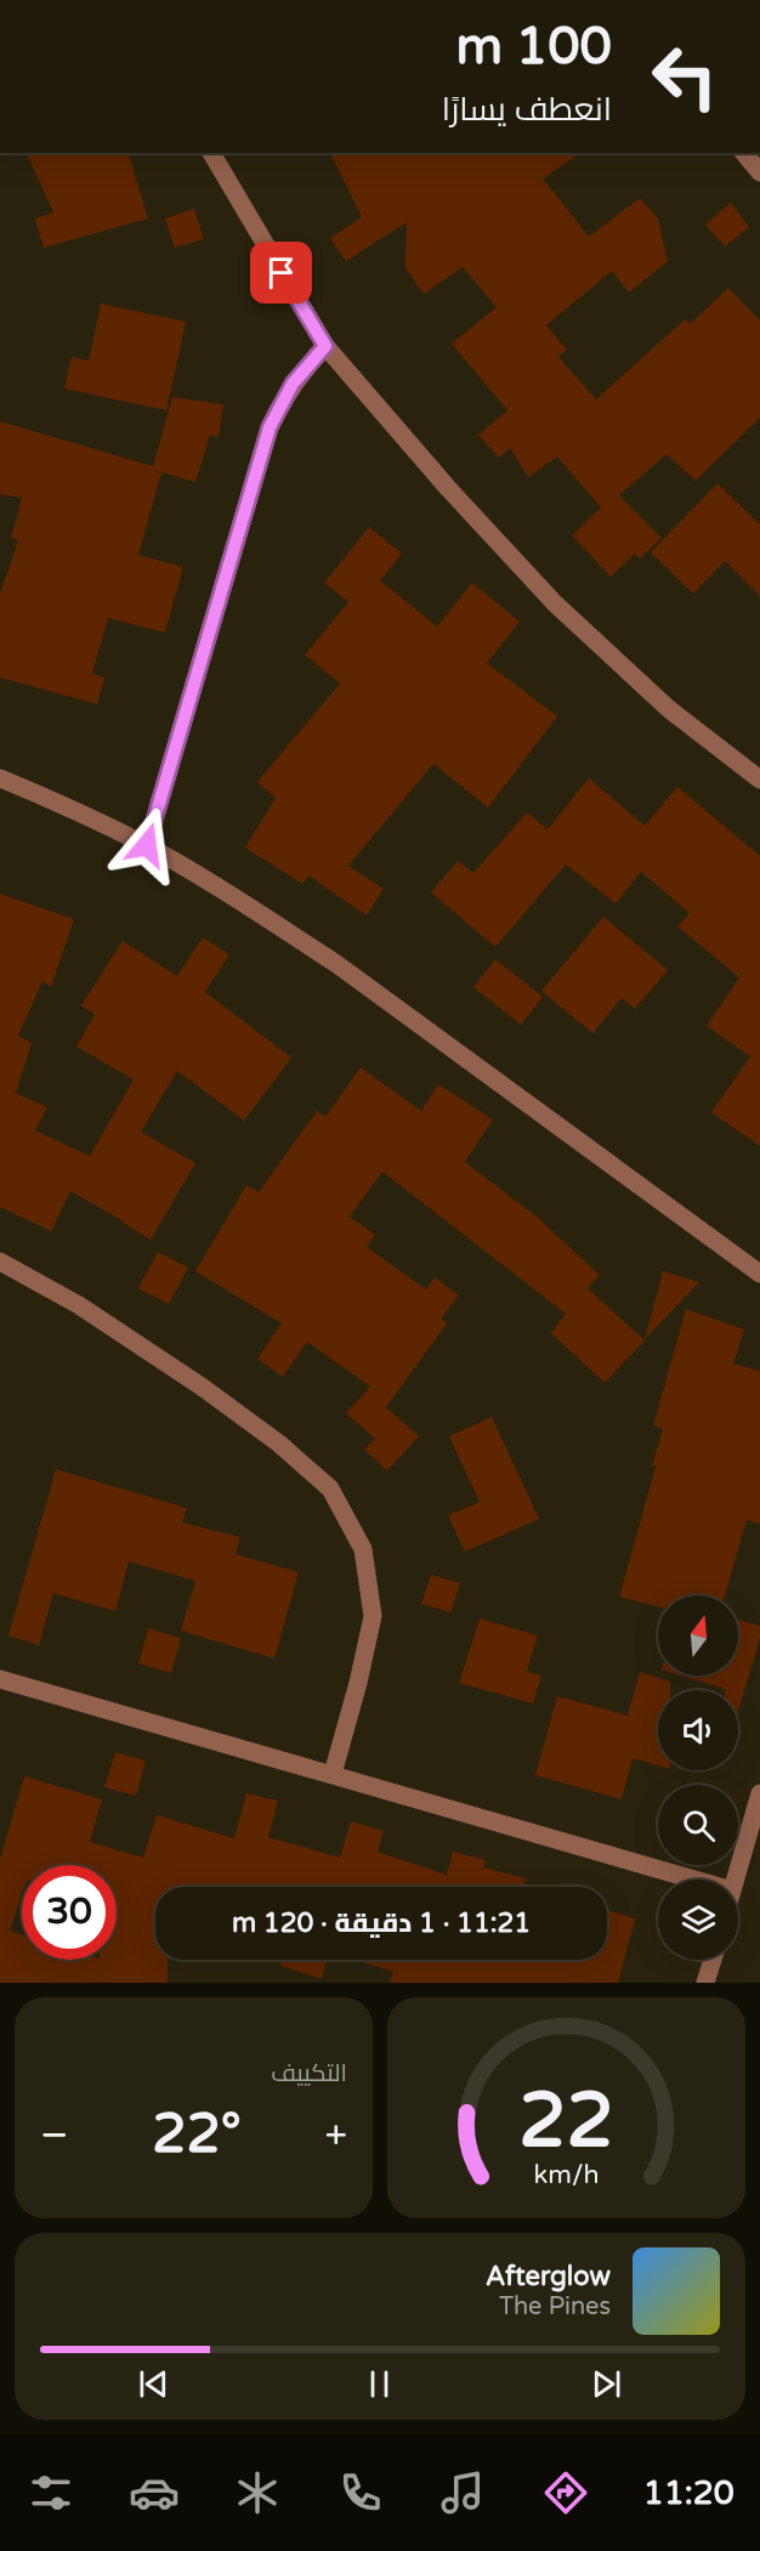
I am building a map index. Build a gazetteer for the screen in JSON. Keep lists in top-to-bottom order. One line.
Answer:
{"north":"top","page":{"turn":["100 m","انعطف يسارًا"],"limit":"30","trip":"11:21 · 1 دقيقة · 120 m","tile":"التكييف","heat":["−","22°","+"],"song":["Afterglow","The Pines"],"tabs":"11:20","gauge":["22","km/h"]}}
